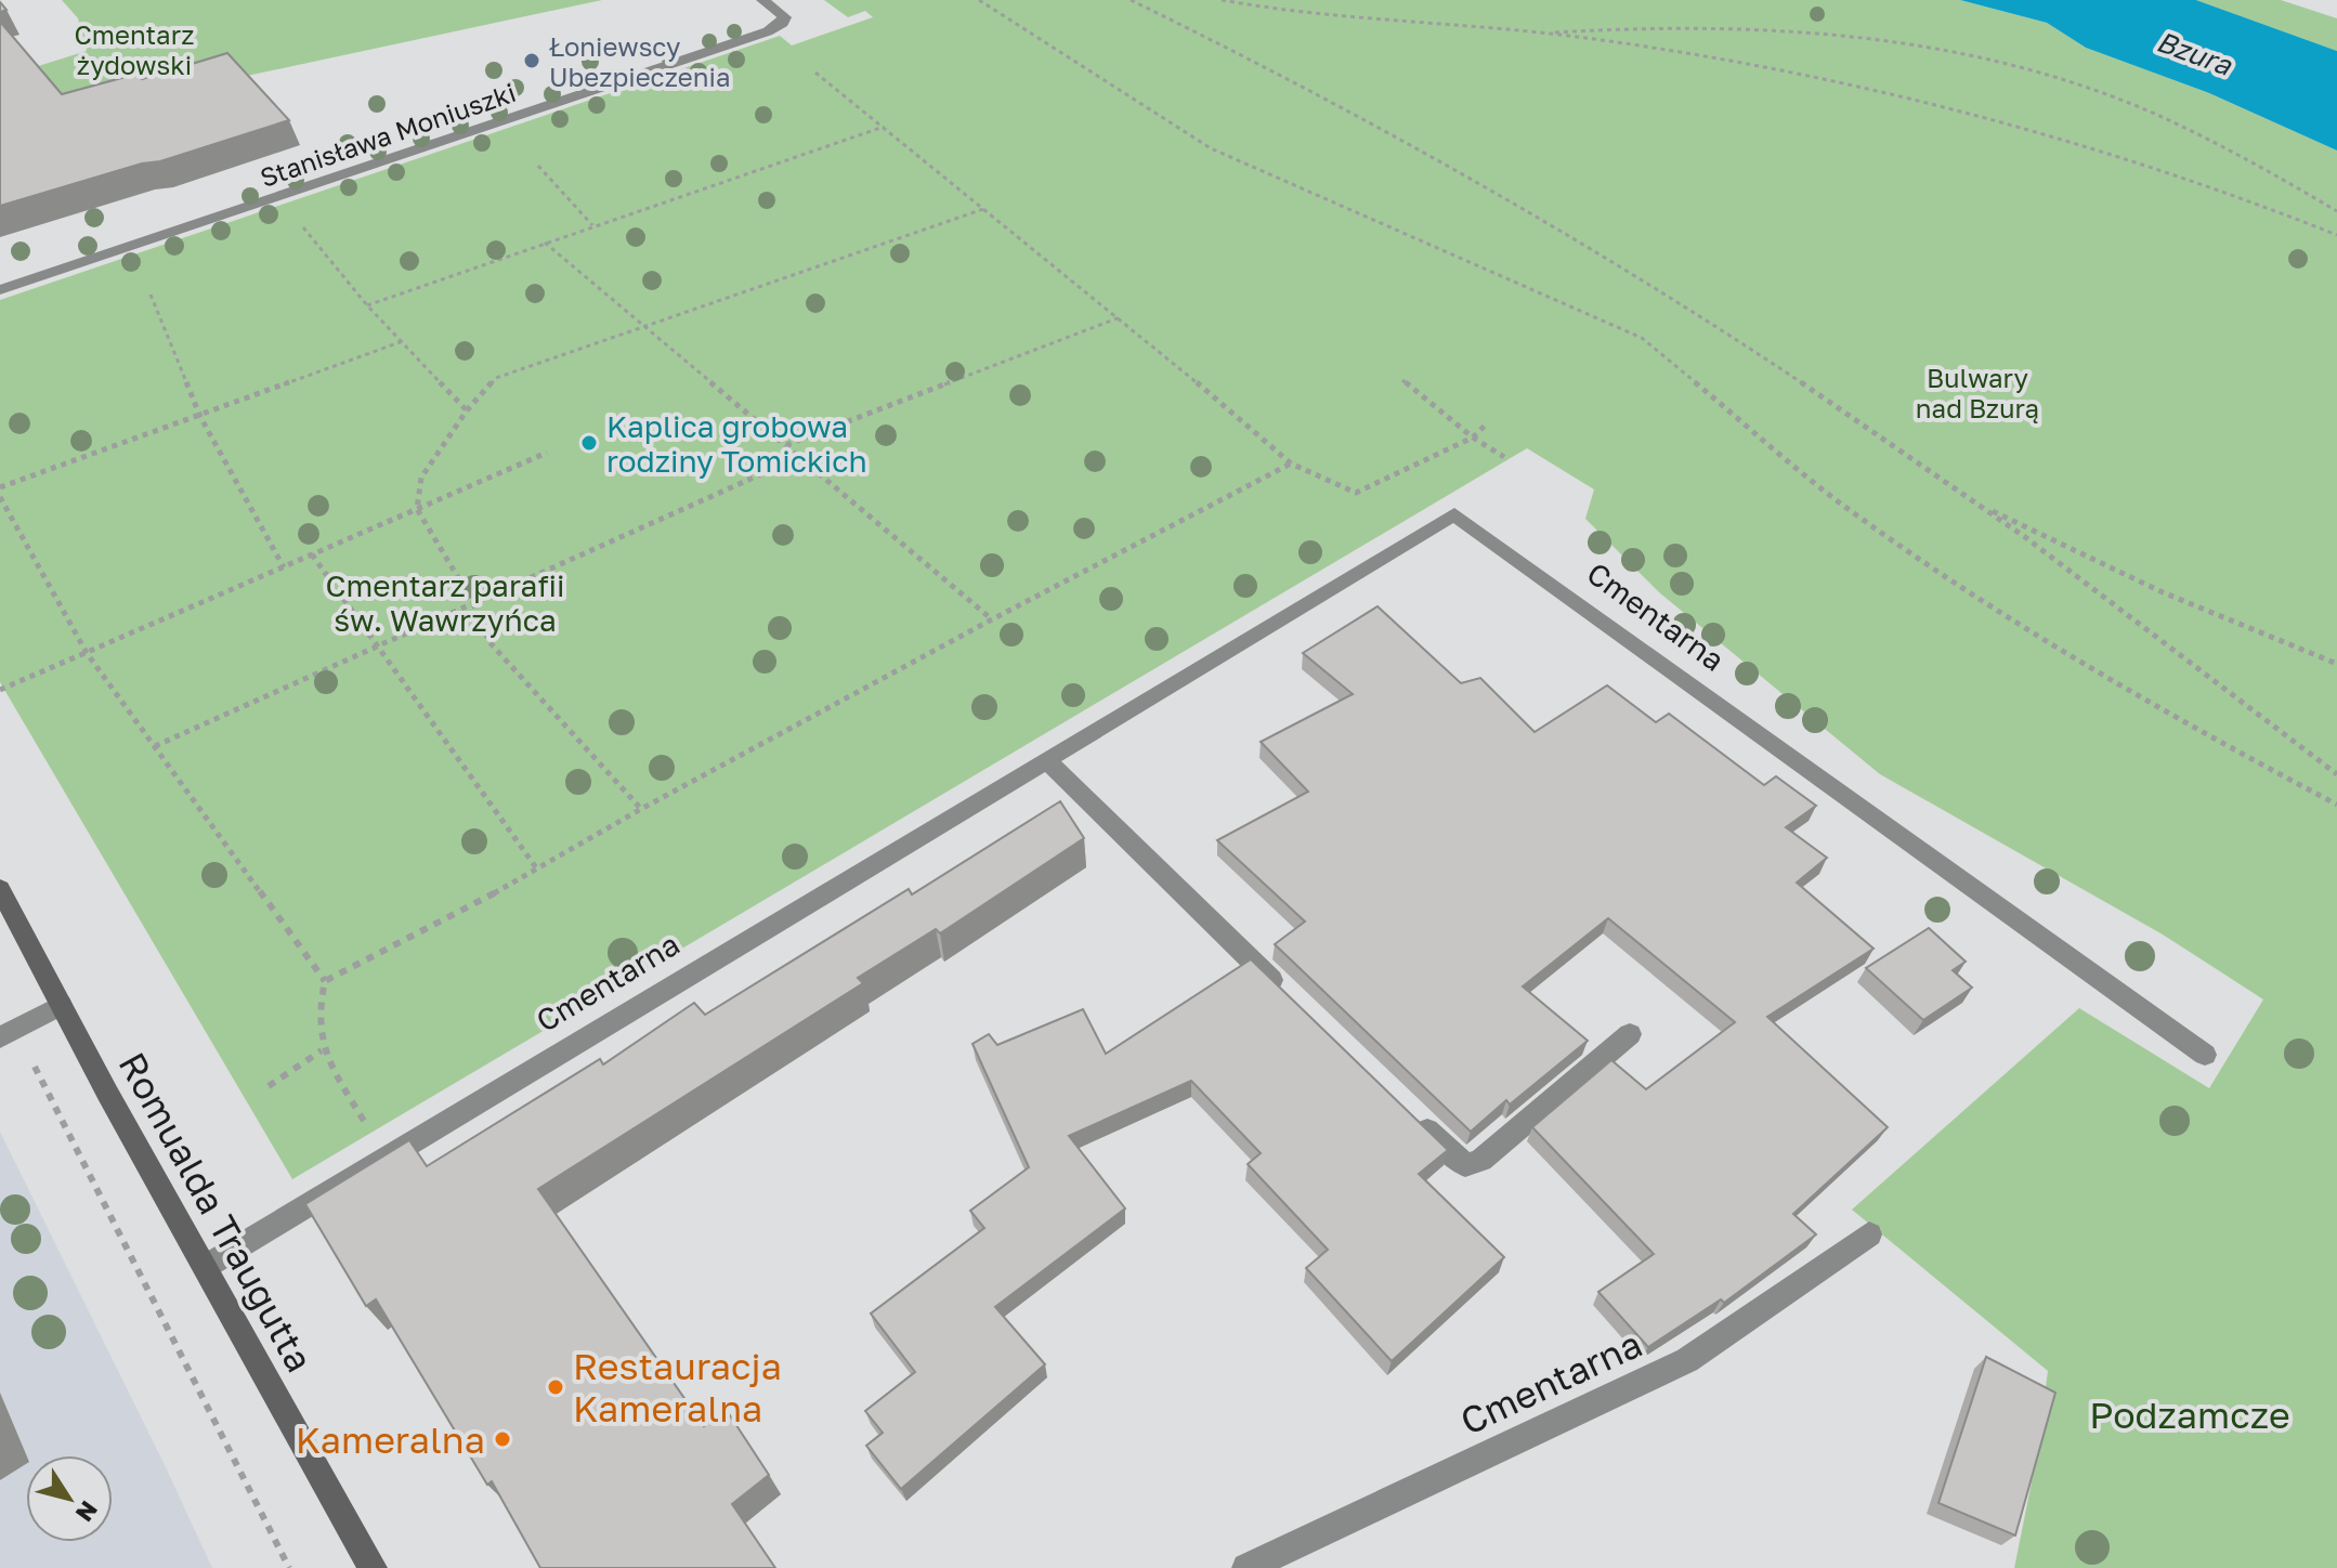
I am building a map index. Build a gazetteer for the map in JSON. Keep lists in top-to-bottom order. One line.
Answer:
{"streets":{"street":["Stanisława Moniuszki","Cmentarna","Romualda Traugutta"]},"crossings":[["Cmentarna","Romualda Traugutta"]],"water":["Bzura"],"parks":["Cmentarz żydowski","Bulwary nad Bzurą","Cmentarz parafii św. Wawrzyńca","Podzamcze"],"places":["Łoniewscy Ubezpieczenia","Kaplica grobowa rodziny Tomickich","Restauracja Kameralna","Kameralna"],"north":"bottom right"}
